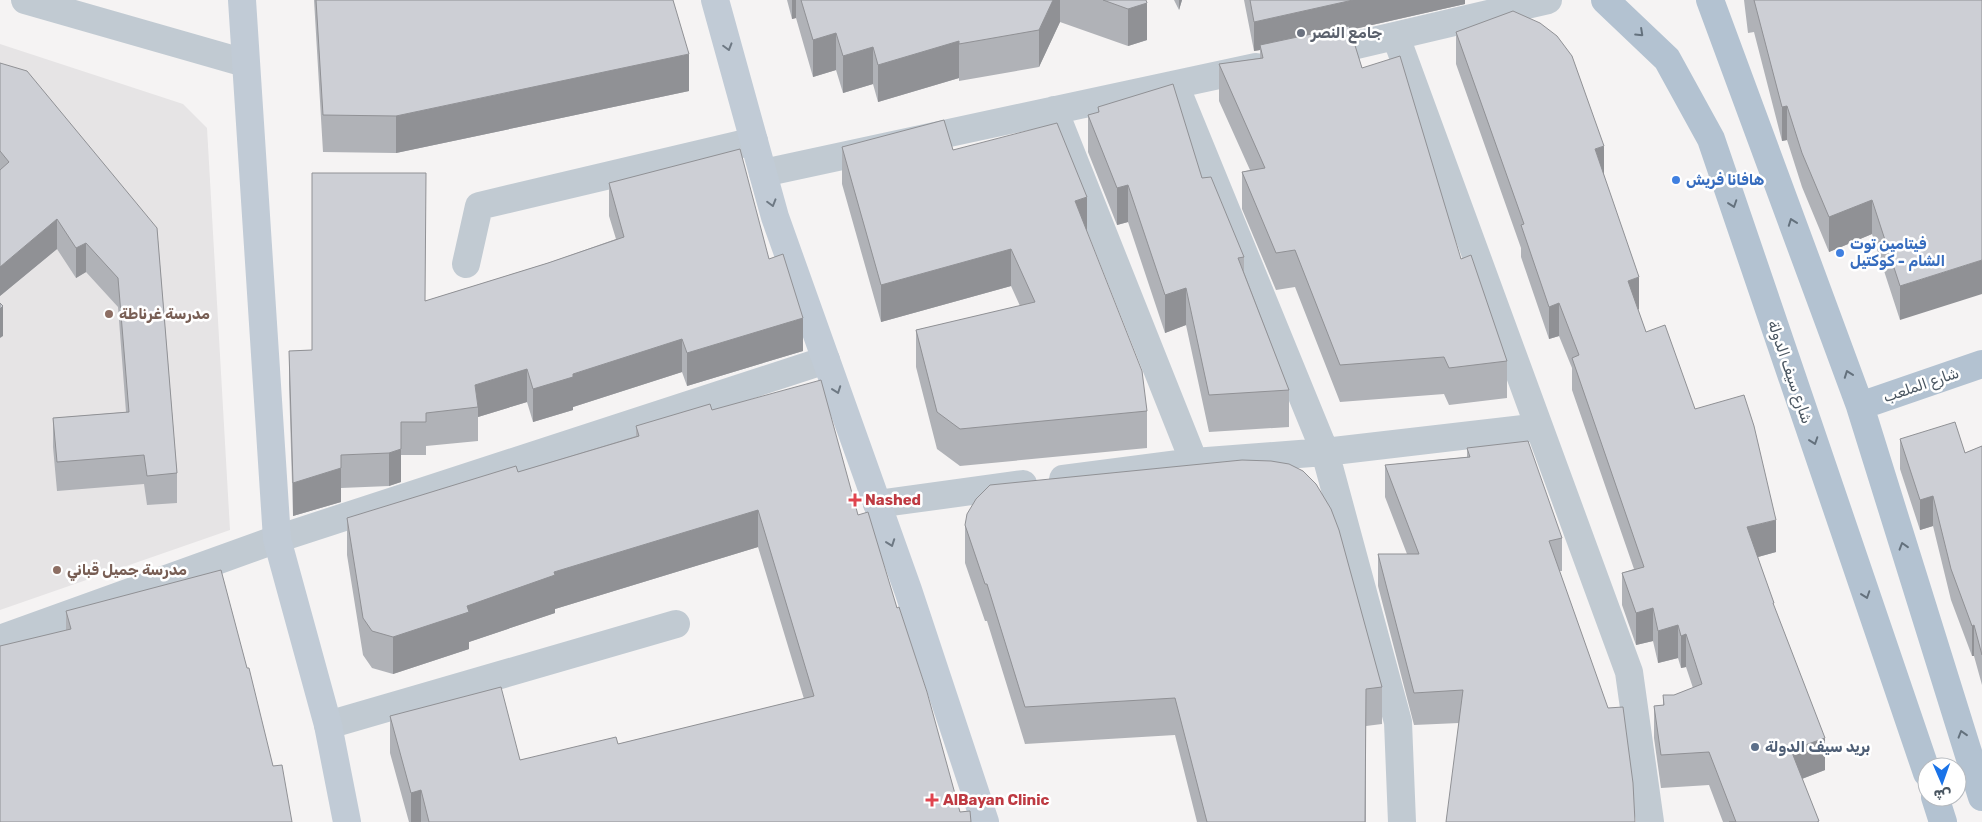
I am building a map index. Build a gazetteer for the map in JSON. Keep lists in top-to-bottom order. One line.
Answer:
{"streets":{"main road":["شارع سيف الدولة","شارع الملعب"]},"places":{"other":["جامع النصر","هافانا فريش","فيتامين توت الشام - كوكتيل","مدرسة غرناطة","مدرسة جميل قباني","بريد سيف الدولة"],"health":["Nashed","AlBayan Clinic"]},"north":"bottom"}
